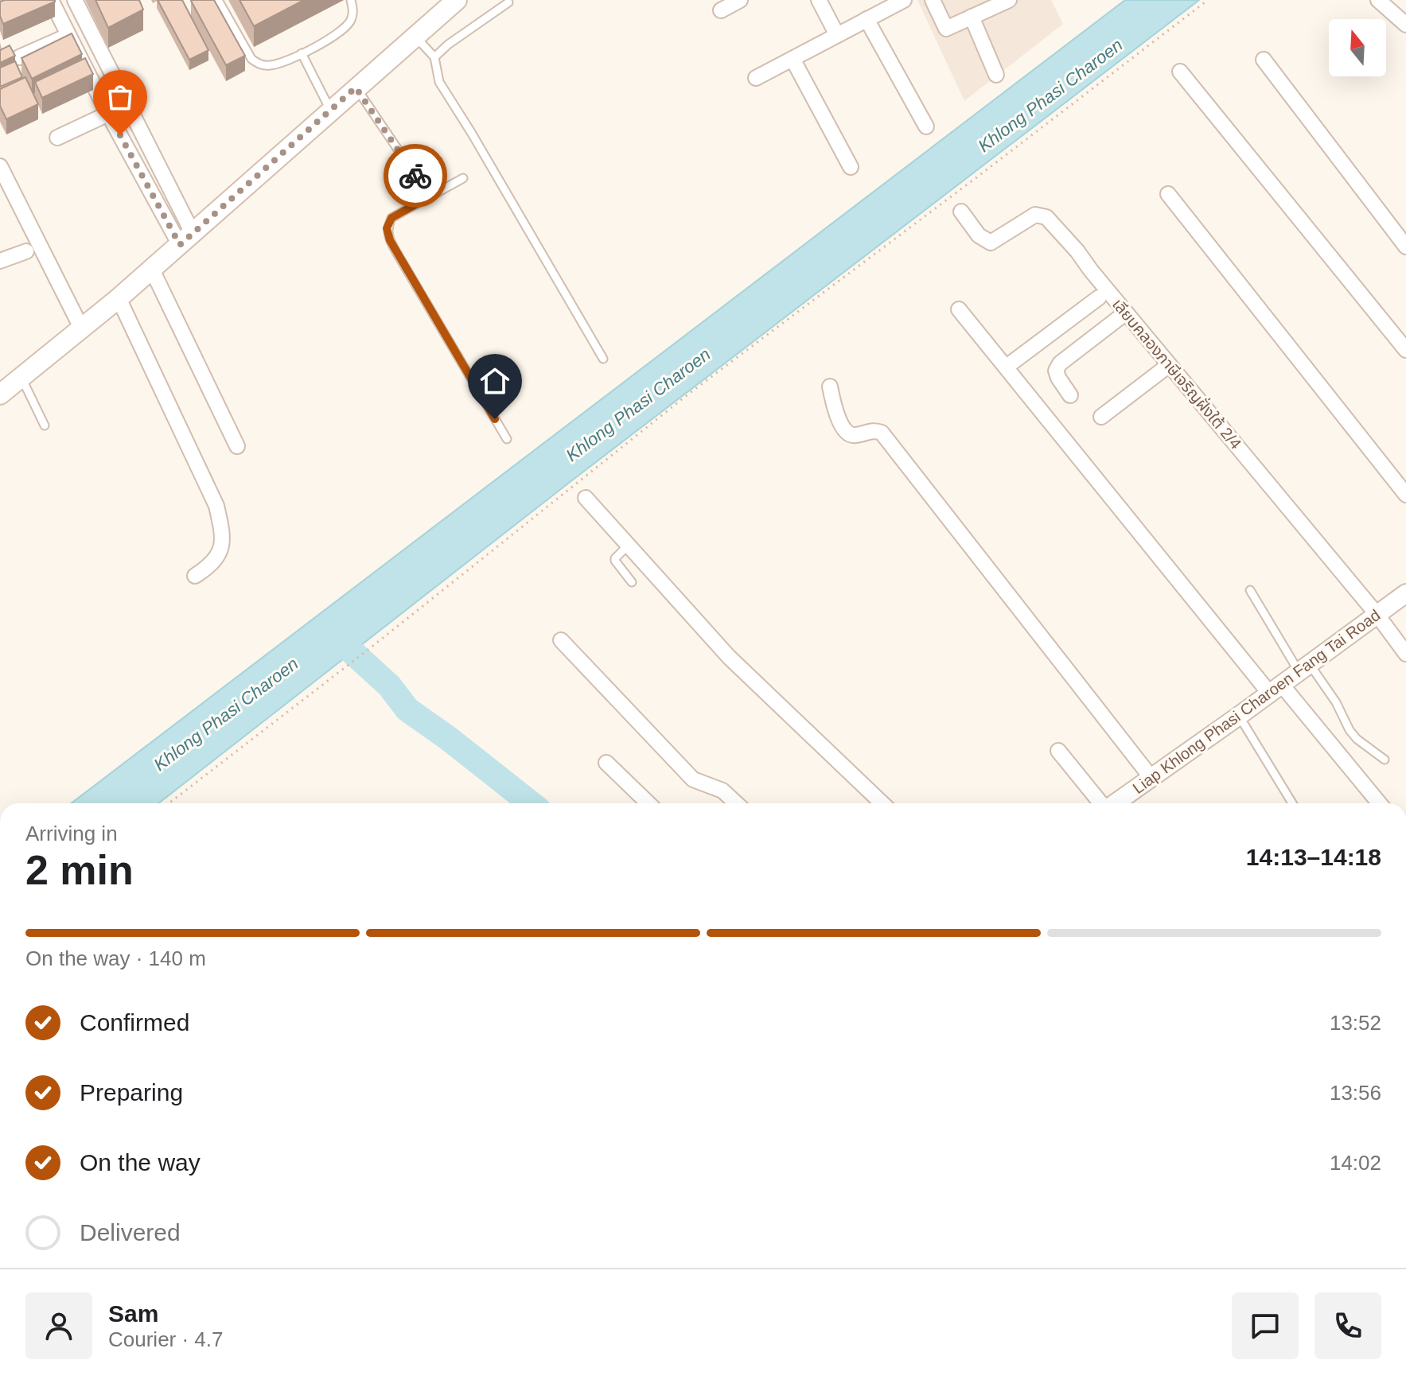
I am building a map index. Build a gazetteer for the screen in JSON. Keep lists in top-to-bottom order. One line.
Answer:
{"streets":{"street":["เลียบคลองภาษีเจริญฝั่งใต้ 2/4","Liap Khlong Phasi Charoen Fang Tai Road"]},"crossings":[["เลียบคลองภาษีเจริญฝั่งใต้ 2/4","Liap Khlong Phasi Charoen Fang Tai Road"]],"water":["Khlong Phasi Charoen"],"north":"top","page":{"heading":["2 min","Arriving in","14:13–14:18"],"panel":["Sam","Courier · 4.7"],"bar":"On the way · 140 m","list":[["Confirmed","13:52"],["Preparing","13:56"],["On the way","14:02"],"Delivered"]}}
